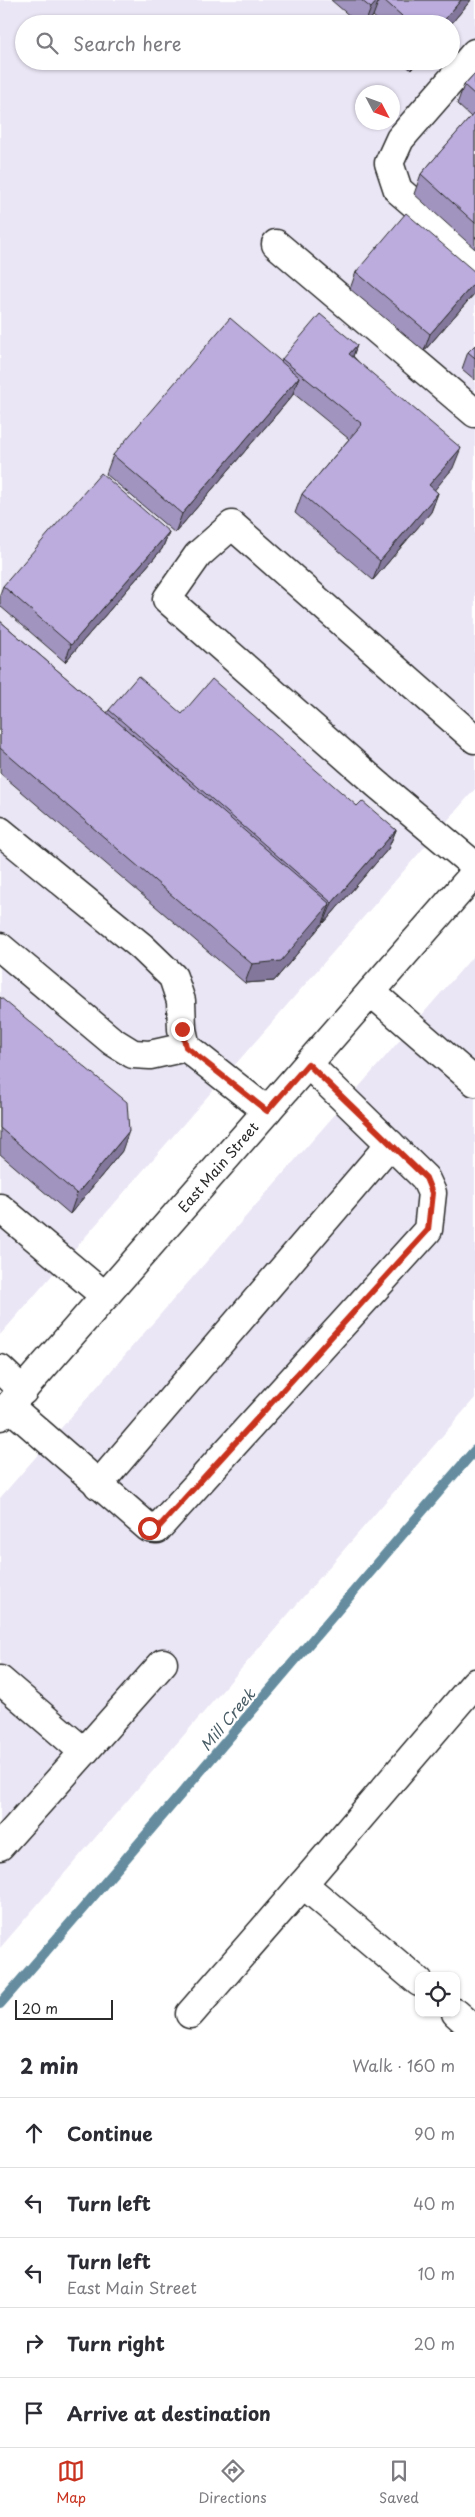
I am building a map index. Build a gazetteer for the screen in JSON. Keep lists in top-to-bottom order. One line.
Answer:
{"streets":{"street":["East Main Street"]},"water":["Mill Creek"],"scale_bar":"20 m","north":"bottom right","page":{"search":"Search here","scale":"20 m","heading":["2 min","Walk · 160 m"],"list":[["Continue","90 m"],["Turn left","40 m"],["Turn left","East Main Street","10 m"],["Turn right","20 m"],"Arrive at destination"],"nav":["Map","Directions","Saved"]}}
